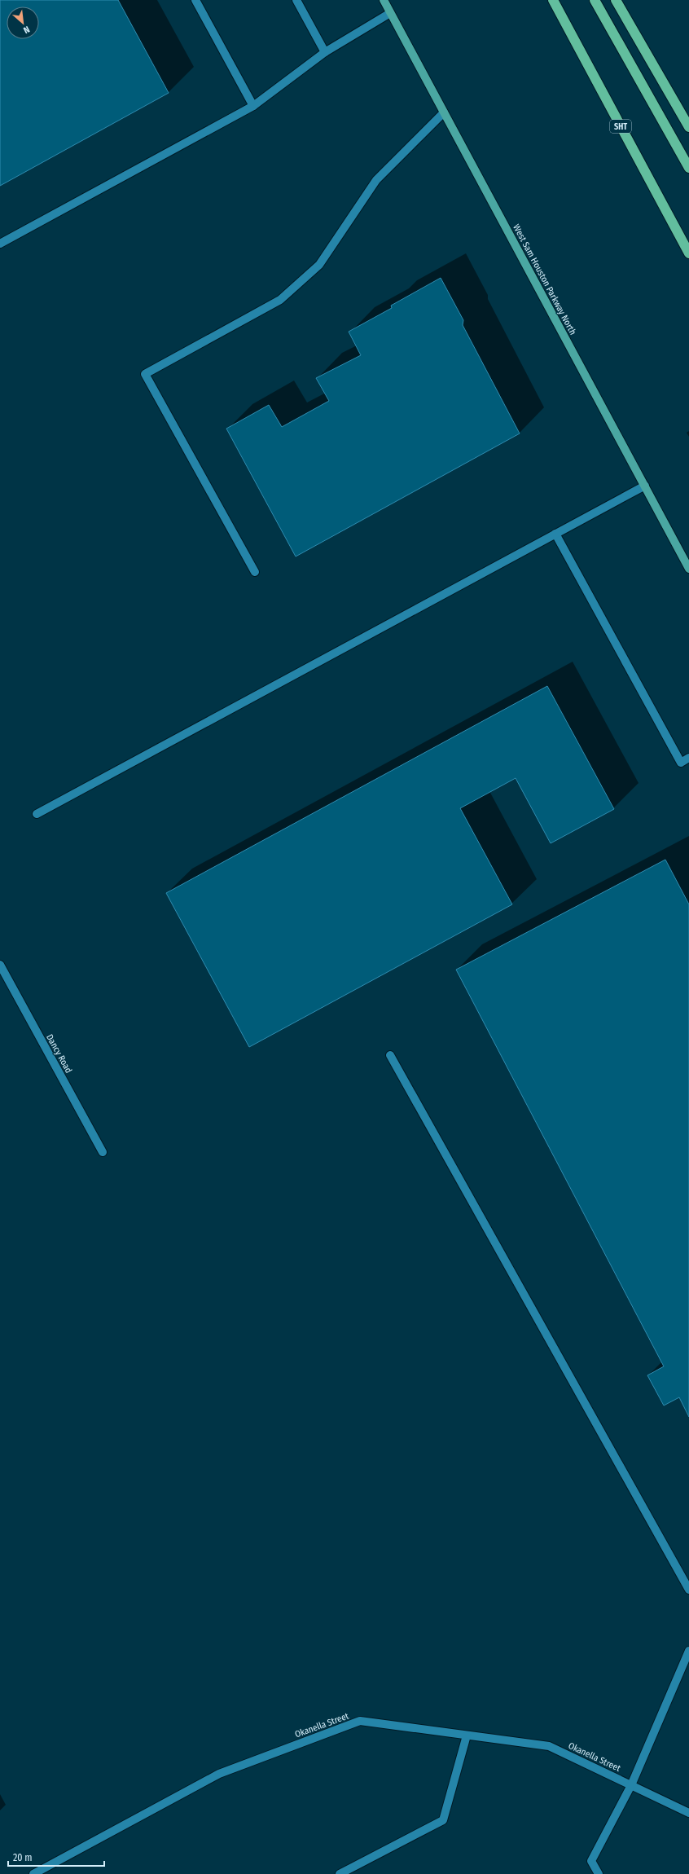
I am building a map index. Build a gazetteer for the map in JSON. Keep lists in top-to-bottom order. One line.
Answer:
{"streets":{"highway":["SHT"],"main road":["West Sam Houston Parkway North"],"street":["Dancy Road","Okanella Street"]},"scale_bar":"20 m","north":"bottom right"}
